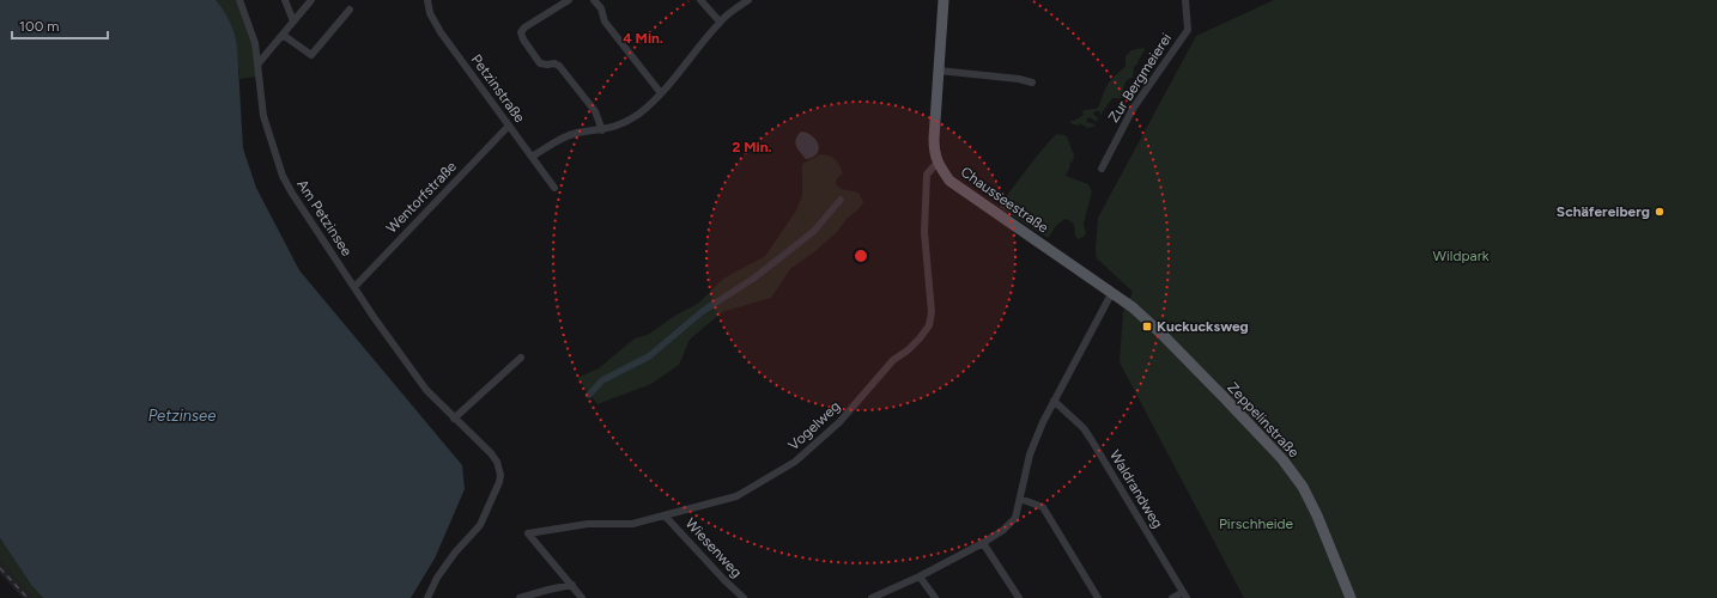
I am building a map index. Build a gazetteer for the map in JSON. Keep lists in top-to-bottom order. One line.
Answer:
{"streets":{"main road":["Chausseestraße","Zeppelinstraße"],"street":["Zur Bergmeierei","Petzinstraße","Wentorfstraße","Am Petzinsee","Vogelweg","Waldrandweg","Wiesenweg"]},"crossings":[["Petzinstraße","Wentorfstraße"],["Wentorfstraße","Am Petzinsee"],["Chausseestraße","Zeppelinstraße"],["Chausseestraße","Vogelweg"],["Vogelweg","Wiesenweg"]],"water":["Petzinsee"],"parks":["Wildpark","Pirschheide"],"places":{"other":["Schäfereiberg"],"transit":["Kuckucksweg"]},"scale_bar":"100 m","rings":["4 Min.","2 Min."]}
